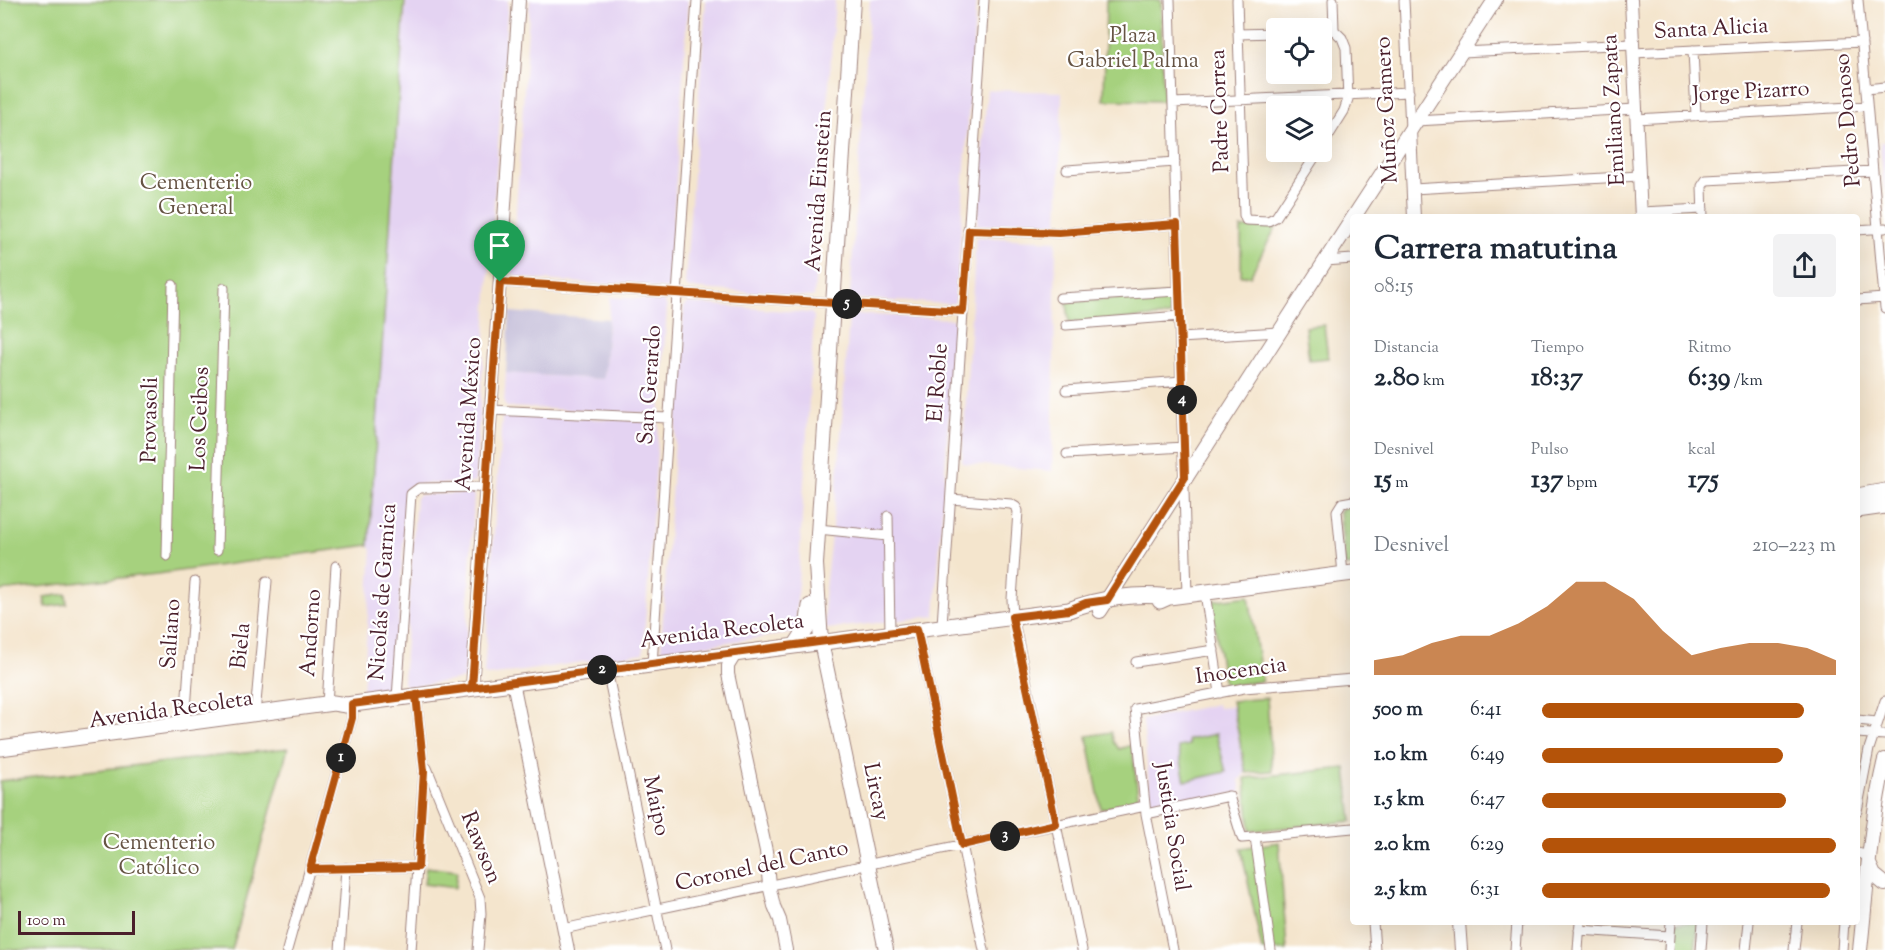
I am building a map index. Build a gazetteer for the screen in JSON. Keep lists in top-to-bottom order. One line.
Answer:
{"streets":{"main road":["Avenida Einstein","Avenida Recoleta","Lircay"],"street":["Santa Alicia","Jorge Pizarro","Muñoz Gamero","Emiliano Zapata","Padre Correa","Pedro Donoso","El Roble","San Gerardo","Avenida México","Los Ceibos","Provasoli","Nicolás de Garnica","Andorno","Saliano","Biela","Inocencia","Maipo","Justicia Social","Rawson","Coronel del Canto"]},"crossings":[["Santa Alicia","Emiliano Zapata"],["Santa Alicia","Pedro Donoso"],["Jorge Pizarro","Muñoz Gamero"],["Jorge Pizarro","Emiliano Zapata"],["Jorge Pizarro","Pedro Donoso"],["Avenida Einstein","Avenida Recoleta"],["Avenida Einstein","Lircay"],["El Roble","Avenida Recoleta"],["San Gerardo","Avenida Recoleta"],["Avenida México","Nicolás de Garnica"],["Avenida México","Avenida Recoleta"],["Nicolás de Garnica","Avenida Recoleta"],["Nicolás de Garnica","Rawson"],["Avenida Recoleta","Andorno"],["Avenida Recoleta","Saliano"],["Avenida Recoleta","Biela"],["Avenida Recoleta","Lircay"],["Avenida Recoleta","Maipo"],["Inocencia","Justicia Social"],["Lircay","Coronel del Canto"],["Maipo","Coronel del Canto"],["Justicia Social","Coronel del Canto"]],"parks":["Plaza Gabriel Palma","Cementerio General","Cementerio Católico"],"scale_bar":"100 m","page":{"heading":["Carrera matutina","08:15"],"pins":["5","4","2","1","3"],"stats":[["Distancia","2.80 km"],["Tiempo","18:37"],["Ritmo","6:39 /km"],["Desnivel","15 m"],["Pulso","137 bpm"],["kcal","175"]],"chart":["Desnivel","210–223 m"],"list":[{"name":"500 m","note":"6:41"},{"name":"1.0 km","note":"6:49"},{"name":"1.5 km","note":"6:47"},{"name":"2.0 km","note":"6:29"},{"name":"2.5 km","note":"6:31"}],"scale":"100 m"}}
